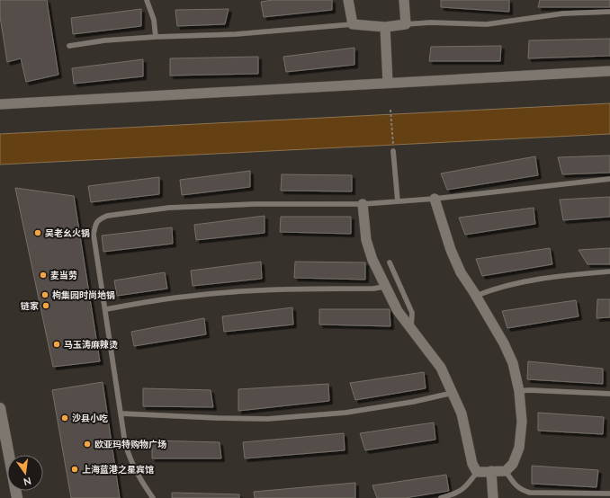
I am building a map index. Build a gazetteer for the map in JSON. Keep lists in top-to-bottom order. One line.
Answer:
{"places":["吴老幺火锅","麦当劳","枸集园时尚地锅","链家","马玉涛麻辣烫","沙县小吃","欧亚玛特购物广场","上海蓝港之星宾馆"],"north":"bottom"}
